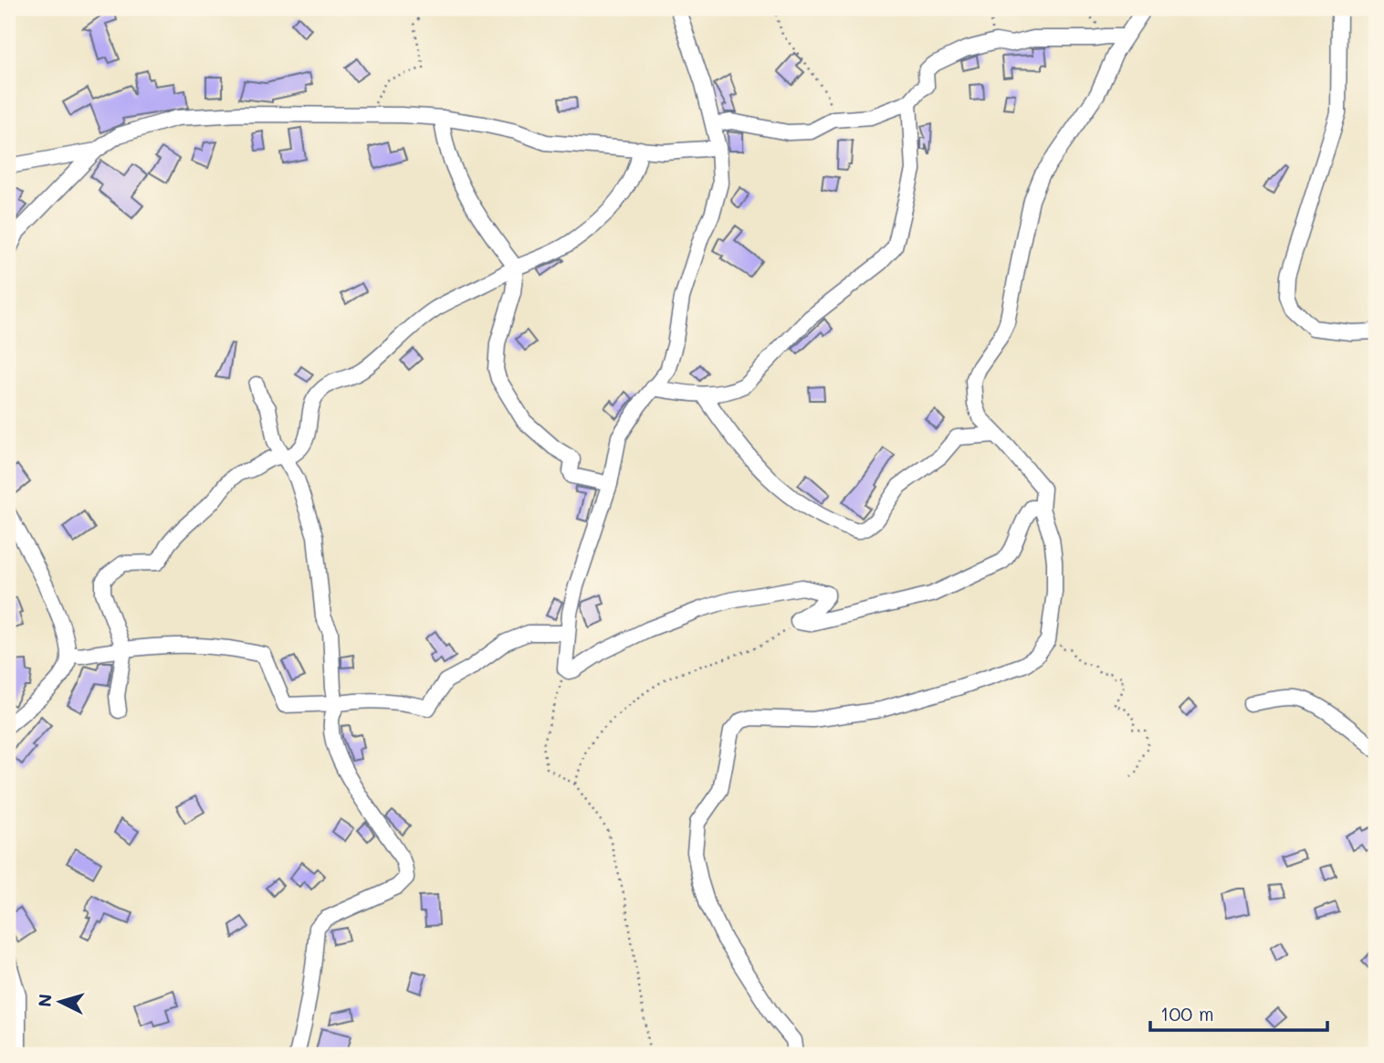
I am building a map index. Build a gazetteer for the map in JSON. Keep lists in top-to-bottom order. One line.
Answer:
{"scale_bar":"100 m","north":"left"}
